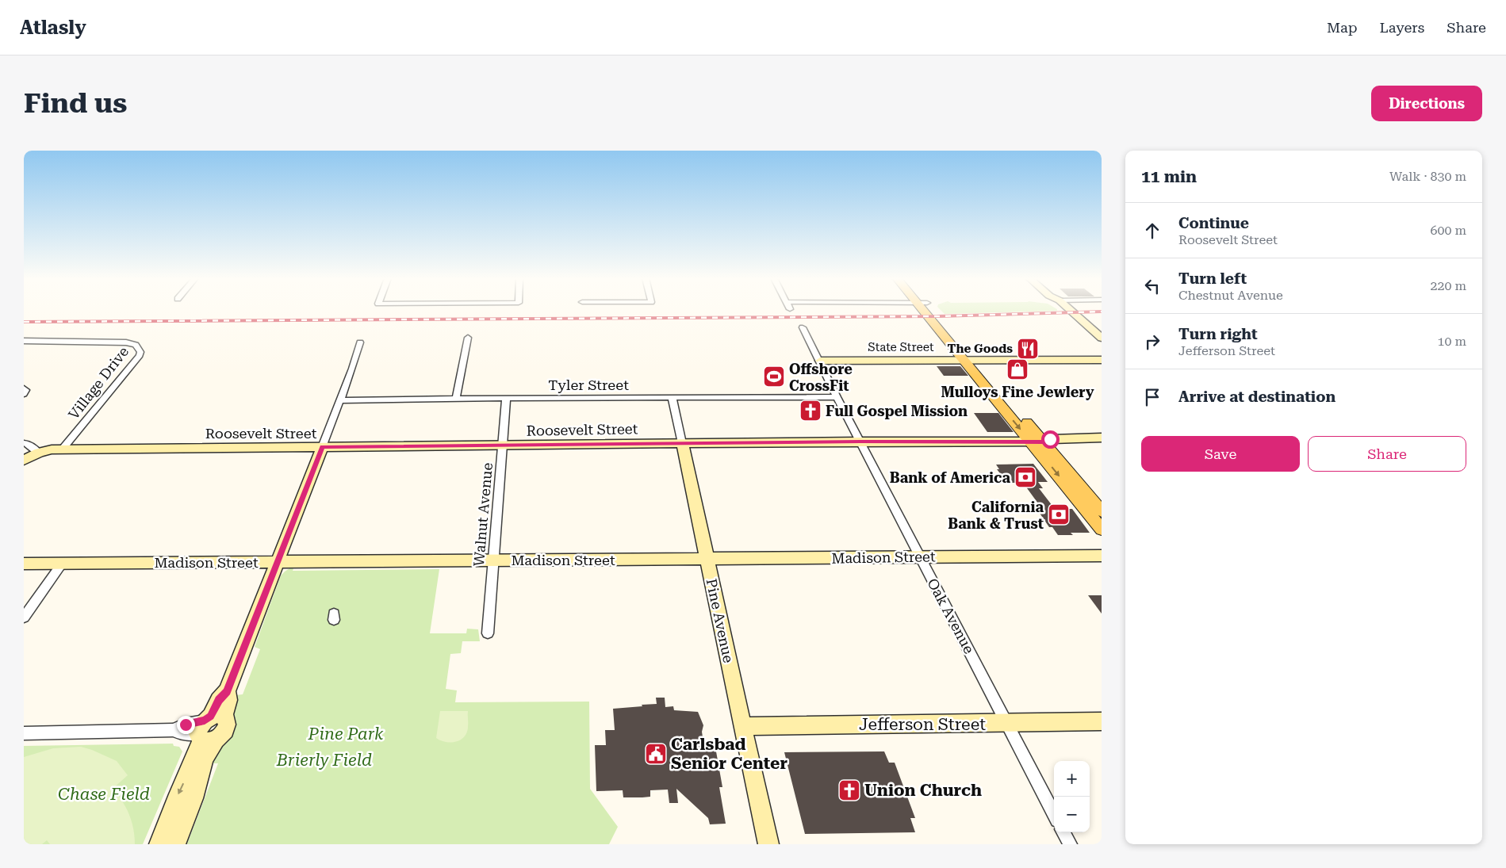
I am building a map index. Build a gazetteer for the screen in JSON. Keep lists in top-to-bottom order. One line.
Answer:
{"streets":{"street":["State Street","Village Drive","Tyler Street","Roosevelt Street","Walnut Avenue","Madison Street","Oak Avenue","Pine Avenue","Jefferson Street"]},"crossings":[["State Street","Oak Avenue"],["Village Drive","Roosevelt Street"],["Tyler Street","Walnut Avenue"],["Tyler Street","Oak Avenue"],["Tyler Street","Pine Avenue"],["Roosevelt Street","Walnut Avenue"],["Roosevelt Street","Oak Avenue"],["Roosevelt Street","Pine Avenue"],["Walnut Avenue","Madison Street"],["Madison Street","Oak Avenue"],["Madison Street","Pine Avenue"],["Oak Avenue","Jefferson Street"],["Pine Avenue","Jefferson Street"]],"parks":["Pine Park","Brierly Field","Chase Field"],"places":{"restaurant":["The Goods"],"shop":["Mulloys Fine Jewlery"],"sports":["Offshore CrossFit"],"church":["Full Gospel Mission","Union Church"],"bank":["Bank of America","California Bank & Trust"],"public building":["Carlsbad Senior Center"]},"page":{"header":"Atlasly","nav":["Map","Layers","Share"],"buttons":["Directions",["Save","Share"]],"title":"Find us","heading":["11 min","Walk · 830 m"],"list":[["Continue","Roosevelt Street","600 m"],["Turn left","Chestnut Avenue","220 m"],["Turn right","Jefferson Street","10 m"],"Arrive at destination"],"map_buttons":["+","−"]}}
